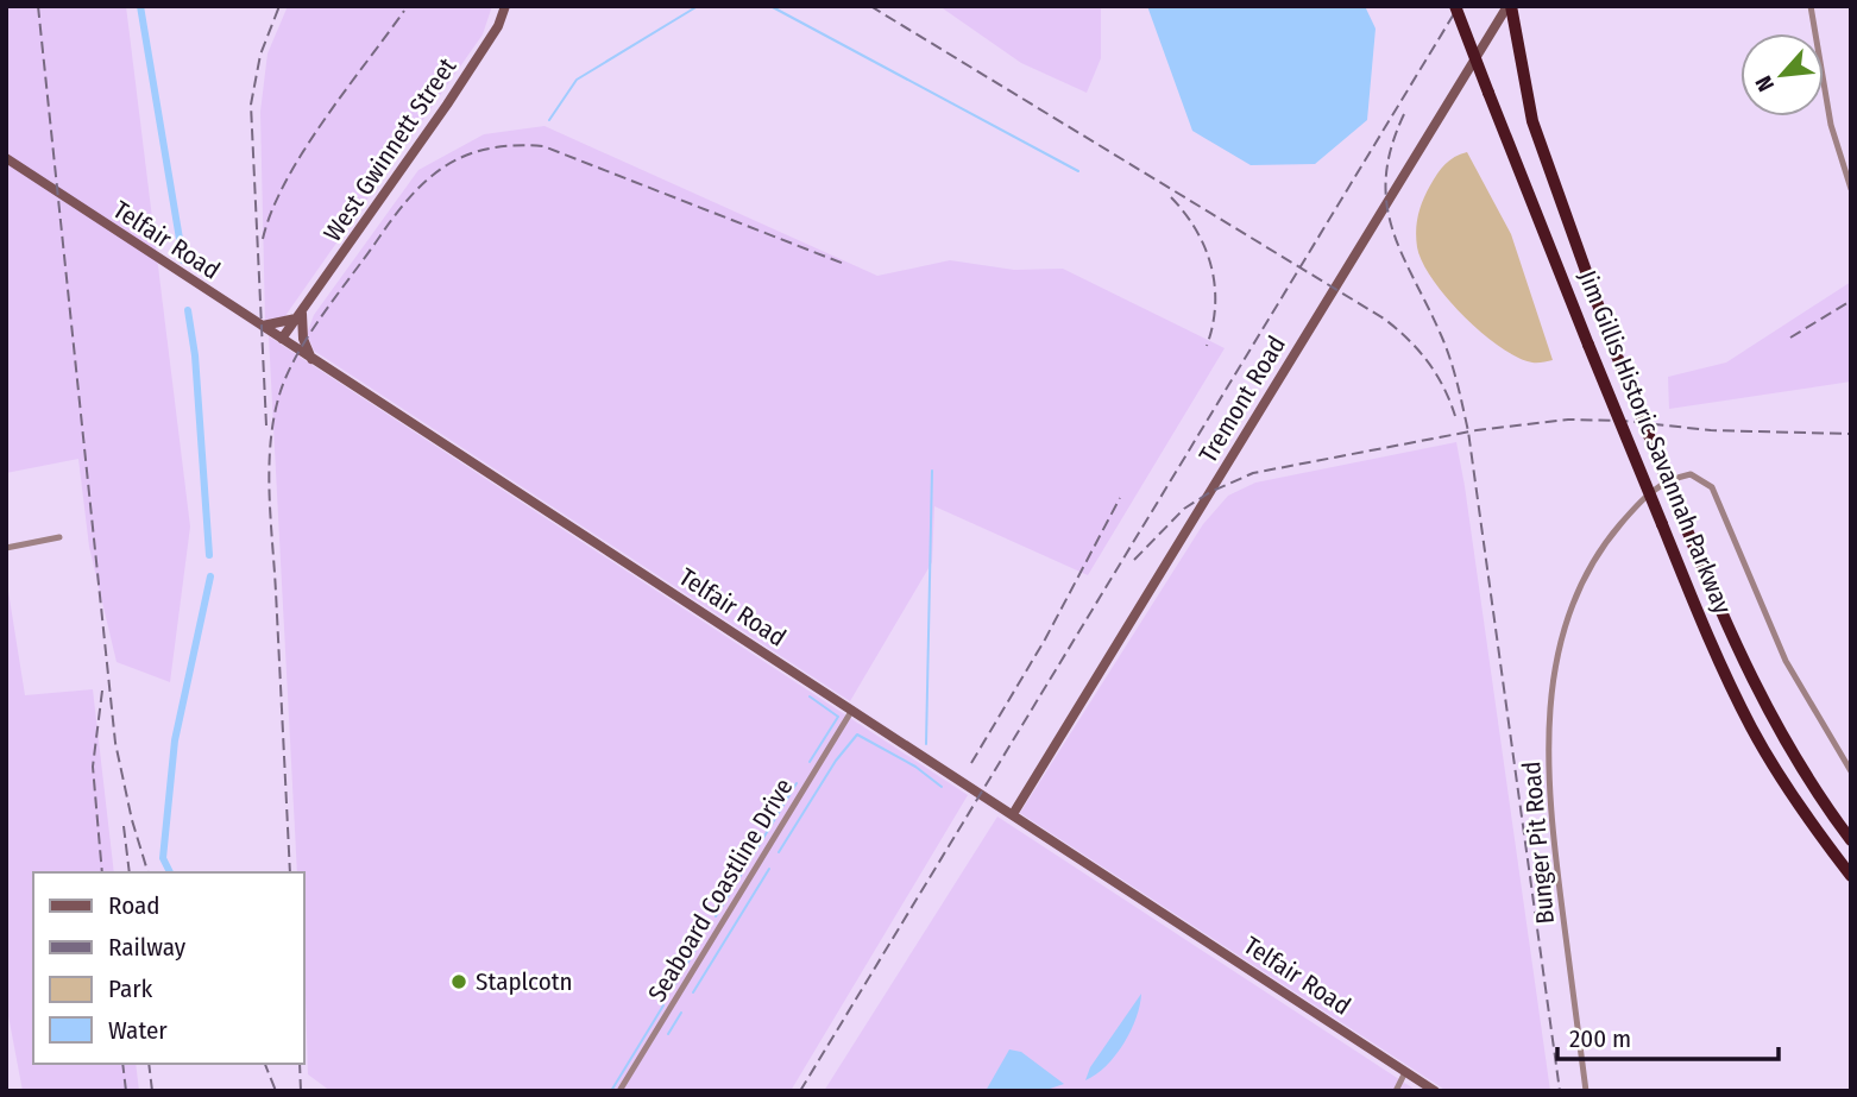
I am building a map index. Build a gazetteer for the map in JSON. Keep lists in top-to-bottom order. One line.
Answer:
{"streets":{"highway":["Jim Gillis Historic Savannah Parkway"],"street":["West Gwinnett Street","Telfair Road","Tremont Road","Bunger Pit Road","Seaboard Coastline Drive"]},"crossings":[["West Gwinnett Street","Telfair Road"],["Telfair Road","Tremont Road"],["Telfair Road","Seaboard Coastline Drive"],["Tremont Road","Jim Gillis Historic Savannah Parkway"]],"places":["Staplcotn"],"legend":["Road","Railway","Park","Water"],"scale_bar":"200 m","north":"bottom left"}
